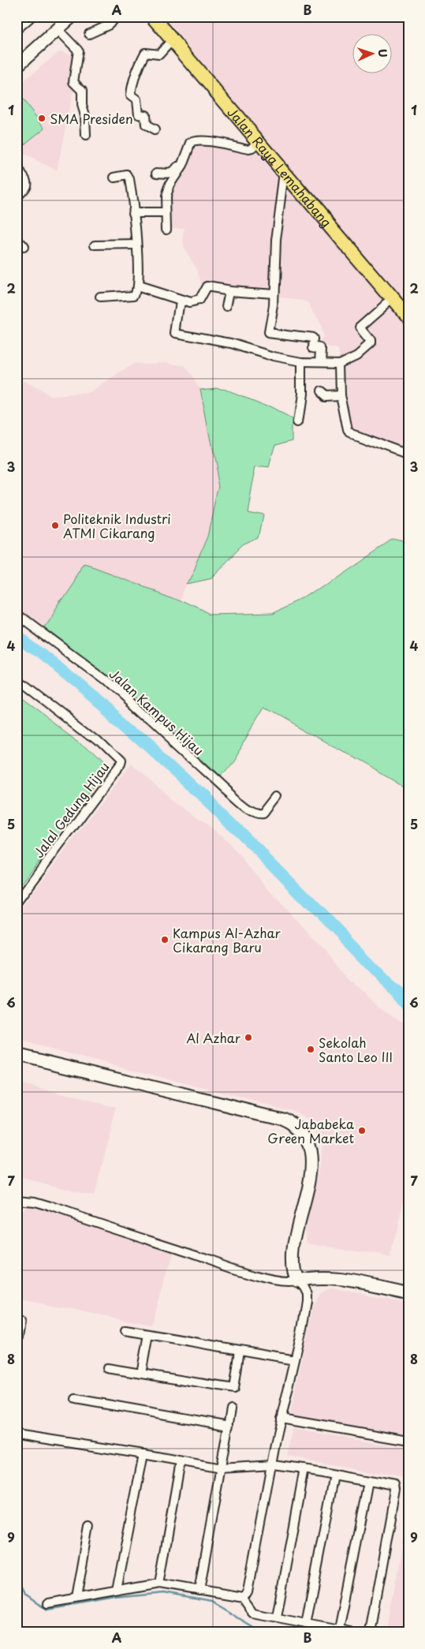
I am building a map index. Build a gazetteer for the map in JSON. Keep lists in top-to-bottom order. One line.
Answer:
{"streets":{"main road":["Jalan Raya Lemahabang"],"street":["Jalan Kampus Hijau","Jalal Gedung Hijau"]},"places":["SMA Presiden","Politeknik Industri ATMI Cikarang","Kampus Al-Azhar Cikarang Baru","Al Azhar","Sekolah Santo Leo III","Jababeka Green Market"],"north":"right","grid":{"columns":["A","B"],"rows":["1","2","3","4","5","6","7","8","9"]}}
